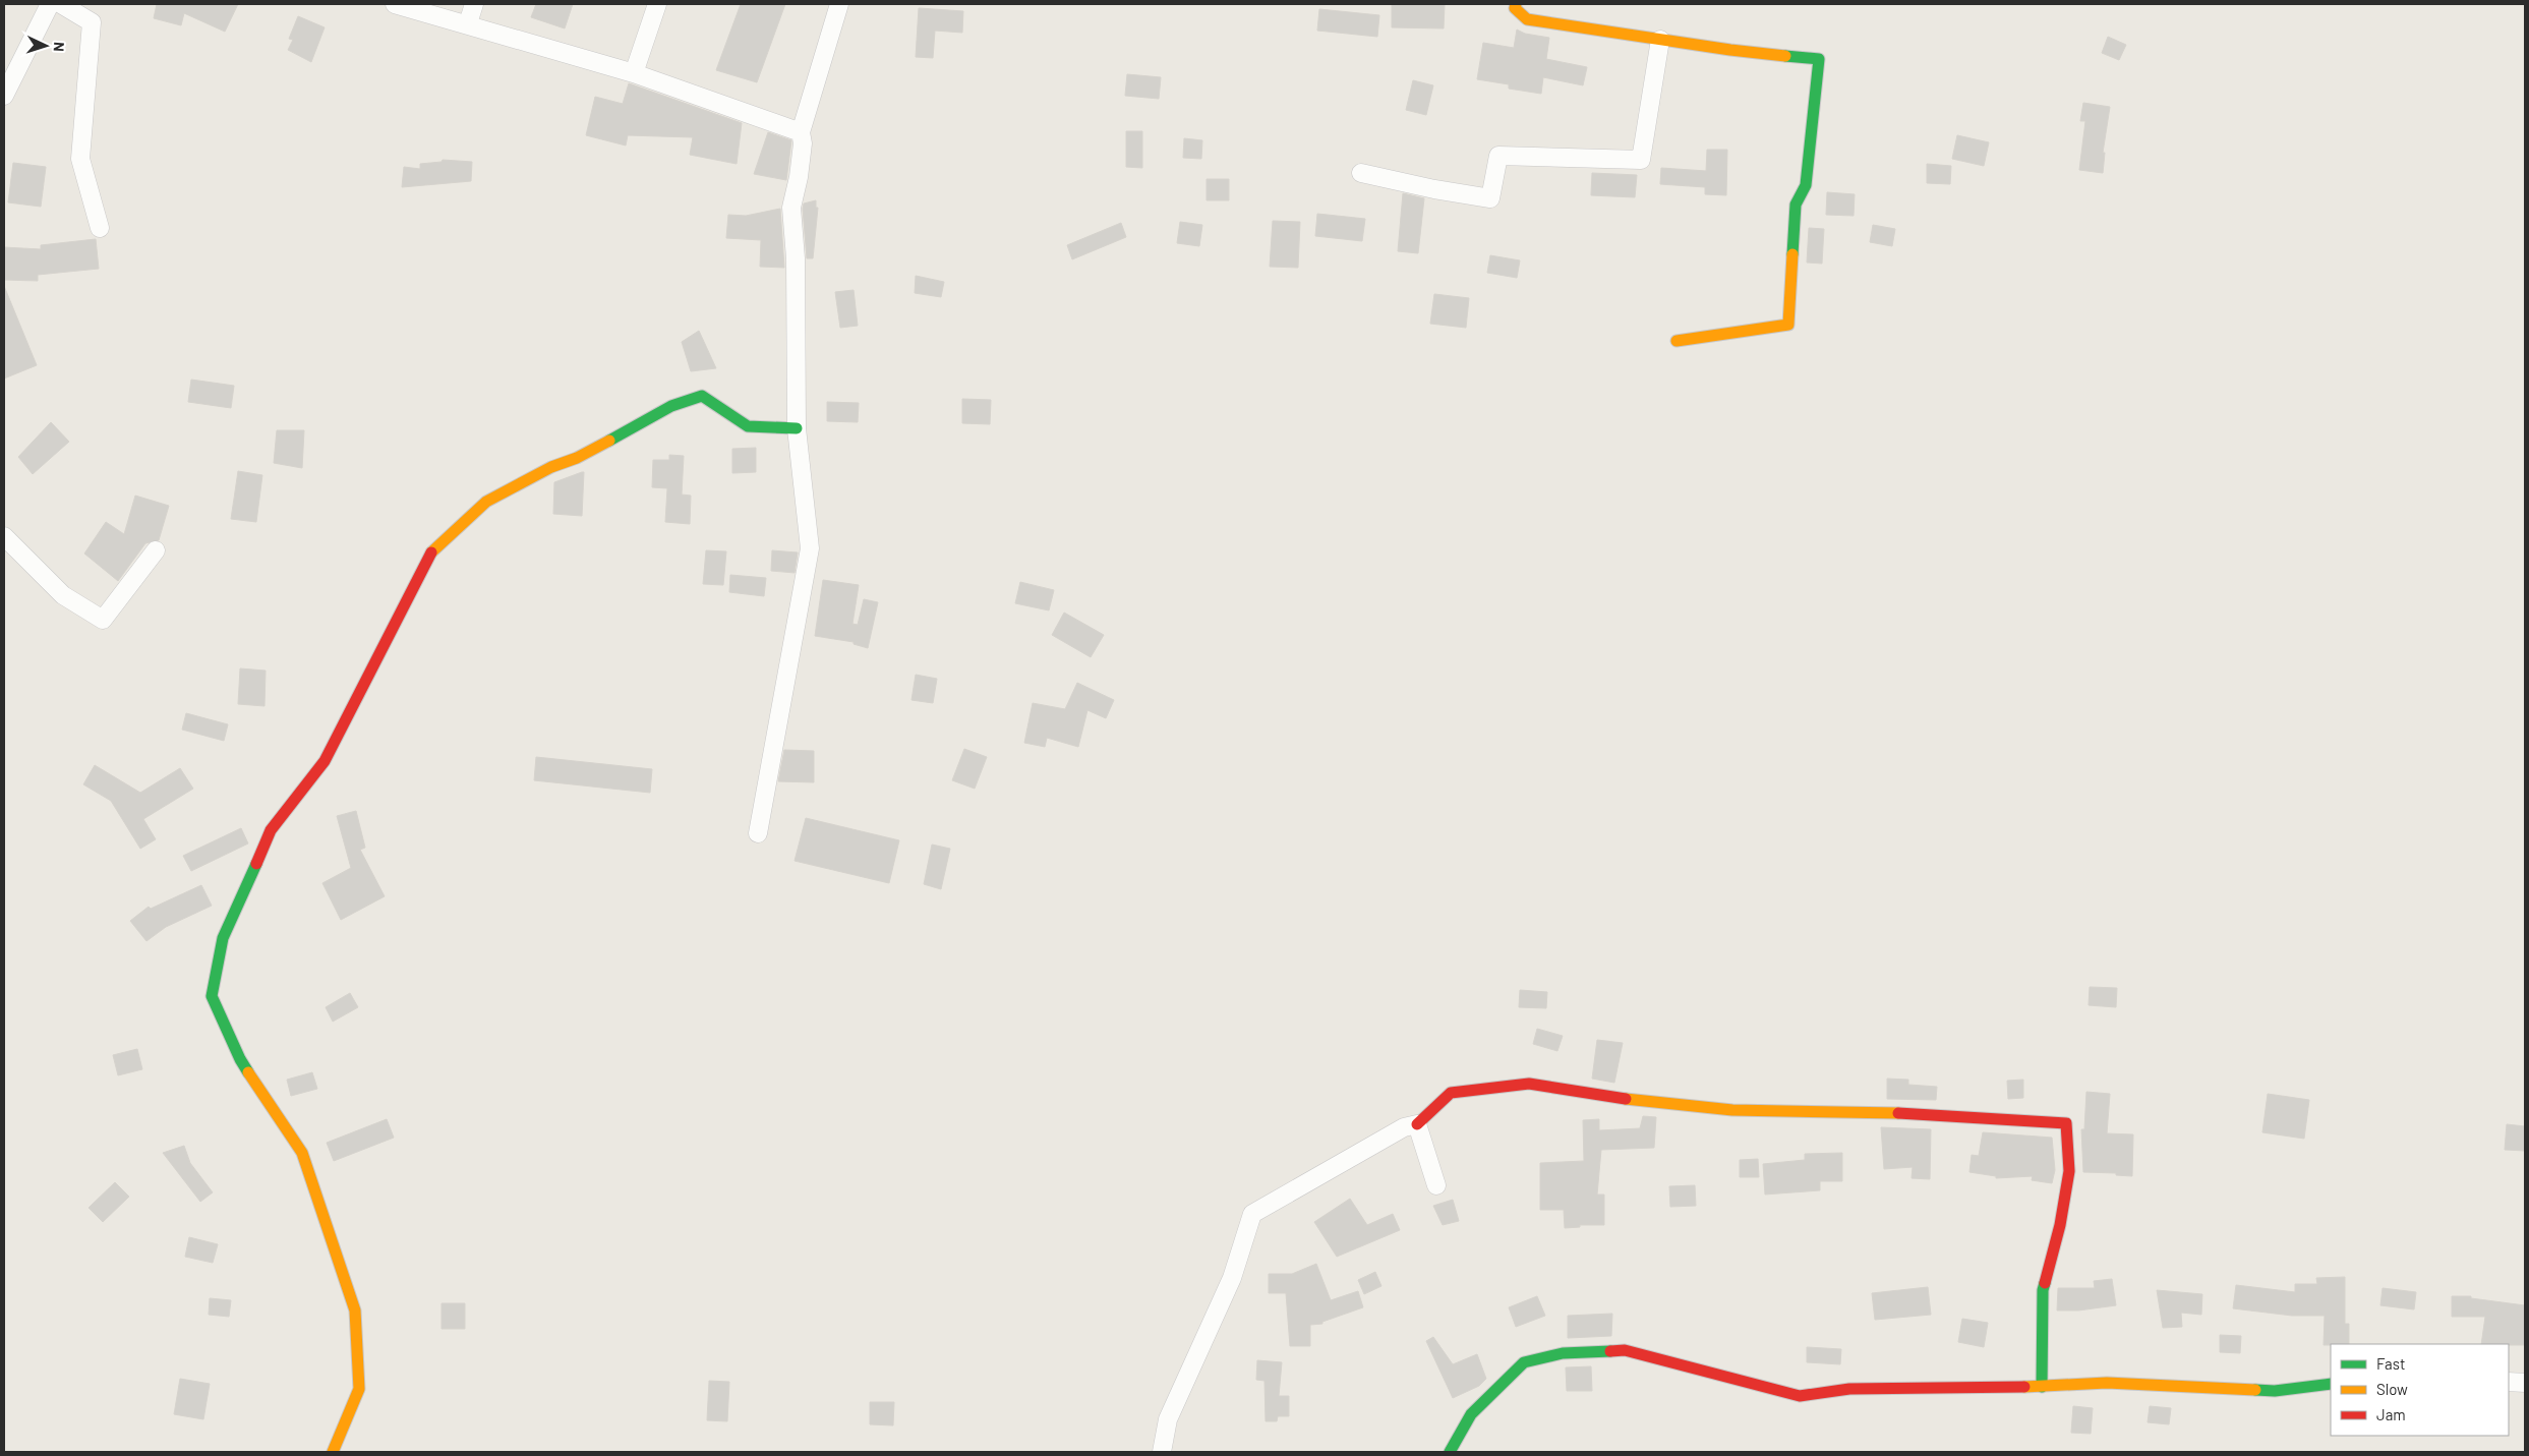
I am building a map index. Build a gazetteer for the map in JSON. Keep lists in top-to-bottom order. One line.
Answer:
{"legend":["Fast","Slow","Jam"],"north":"right"}
